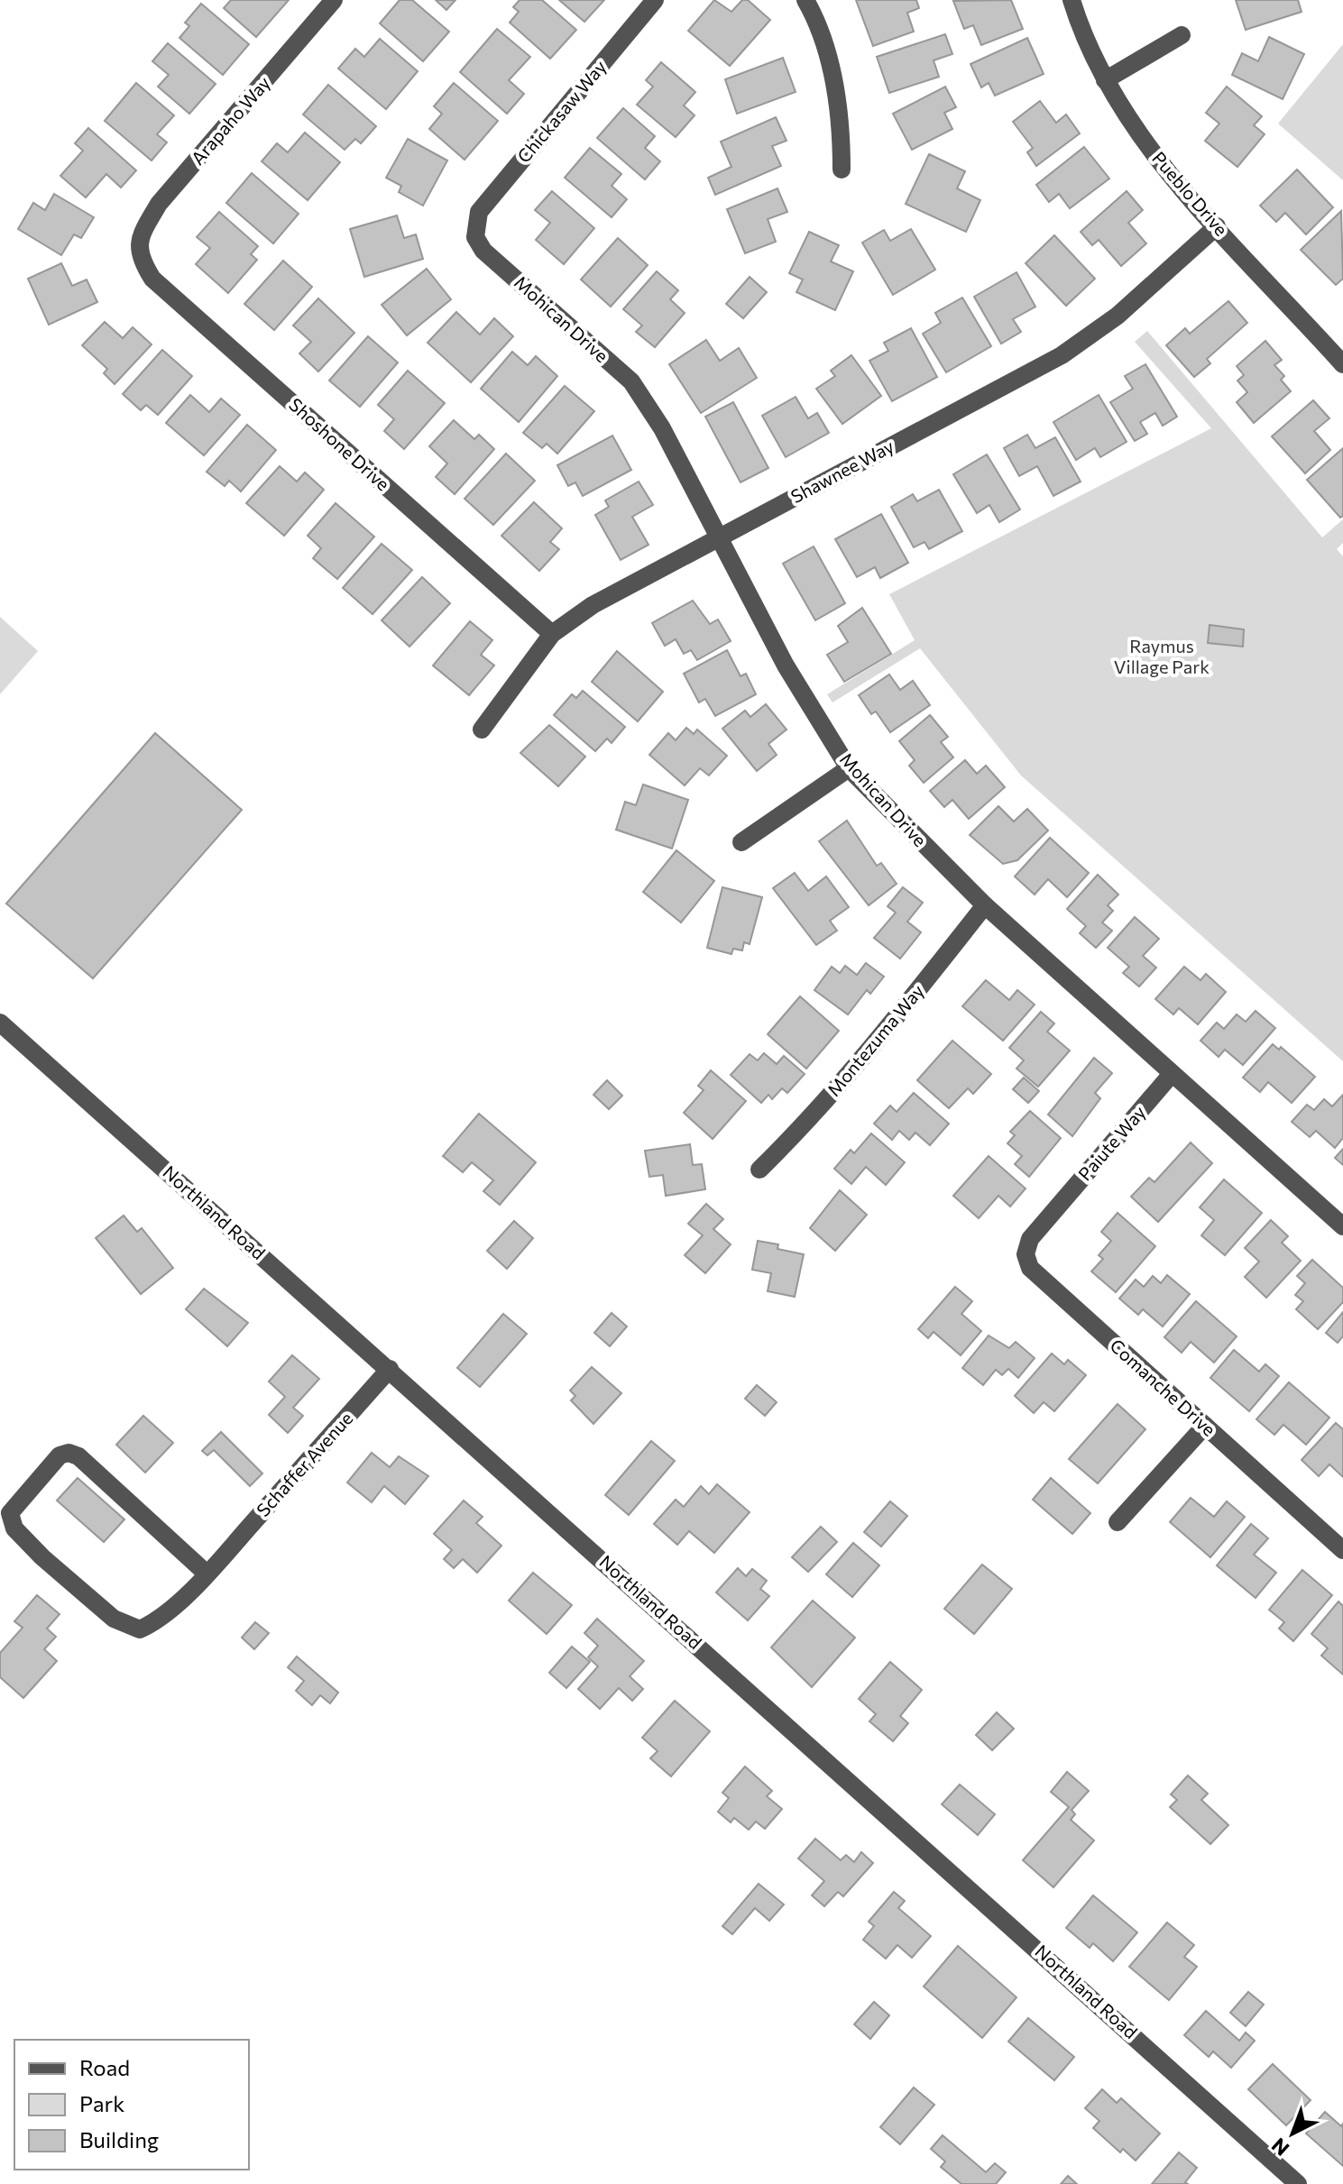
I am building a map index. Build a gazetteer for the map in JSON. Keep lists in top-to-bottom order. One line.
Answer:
{"streets":{"street":["Chickasaw Way","Arapaho Way","Pueblo Drive","Mohican Drive","Shoshone Drive","Shawnee Way","Montezuma Way","Paiute Way","Northland Road","Comanche Drive","Schaffer Avenue"]},"crossings":[["Chickasaw Way","Mohican Drive"],["Arapaho Way","Shoshone Drive"],["Pueblo Drive","Shawnee Way"],["Mohican Drive","Shawnee Way"],["Mohican Drive","Montezuma Way"],["Mohican Drive","Paiute Way"],["Shoshone Drive","Shawnee Way"],["Paiute Way","Comanche Drive"],["Northland Road","Schaffer Avenue"]],"parks":["Raymus Village Park"],"legend":["Road","Park","Building"],"north":"bottom left"}
